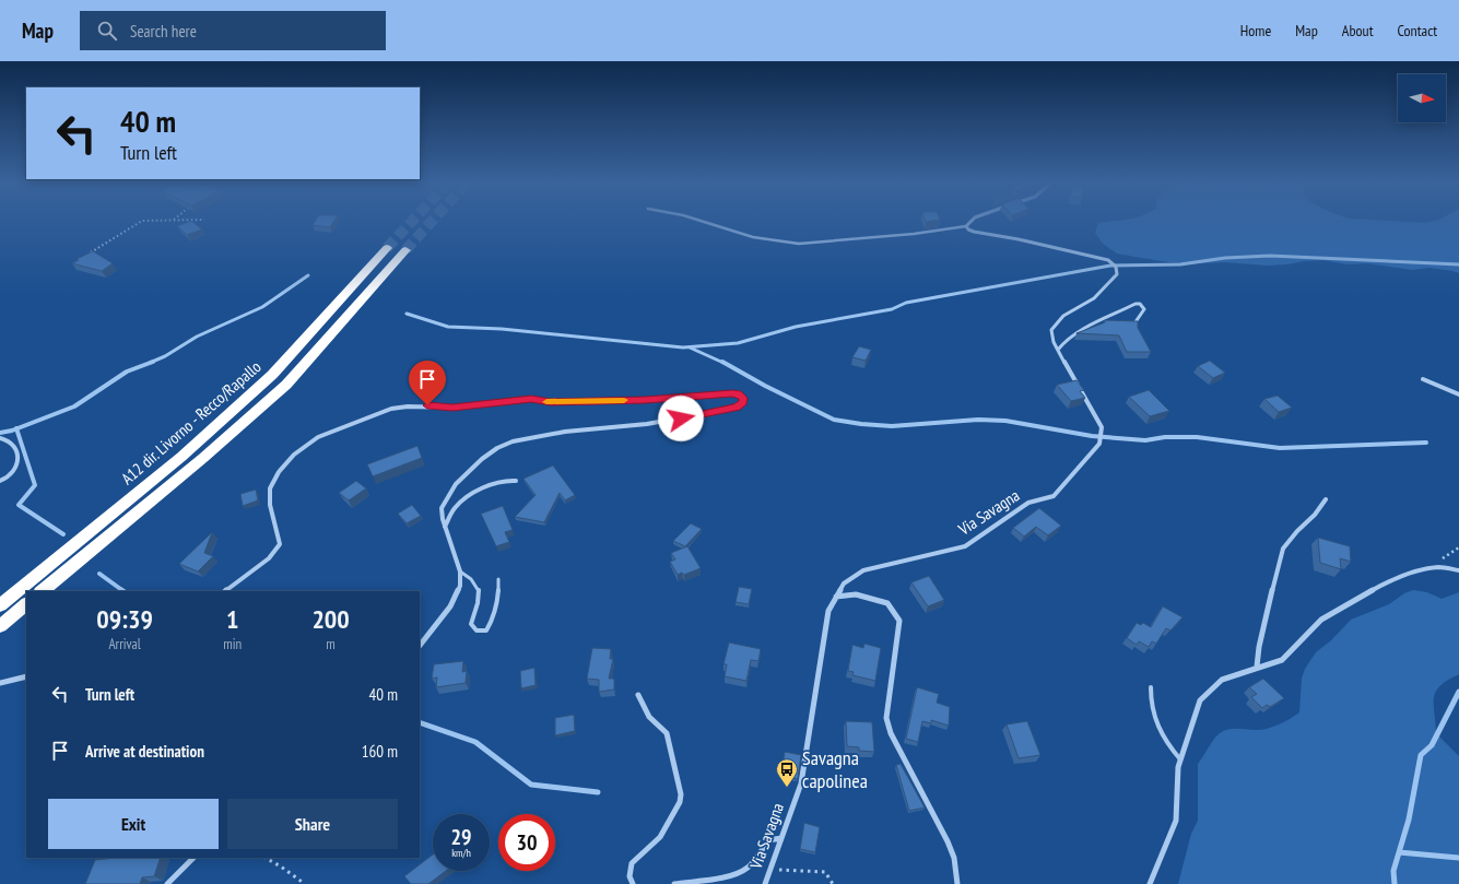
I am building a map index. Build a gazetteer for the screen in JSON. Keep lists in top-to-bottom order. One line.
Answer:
{"streets":{"highway":["A12 dir. Livorno - Recco/Rapallo"],"street":["Via Savagna"]},"places":{"bus stop":["Savagna capolinea"]},"north":"right","page":{"header":"Map","search":"Search here","nav":["Home","Map","About","Contact"],"turn":["40 m","Turn left"],"eta":["09:39","Arrival","1","min","200","m"],"list":[{"name":"Turn left","value":"40 m"},{"name":"Arrive at destination","value":"160 m"}],"buttons":["Exit","Share"],"speed":"29 km/h","limit":"30"}}
